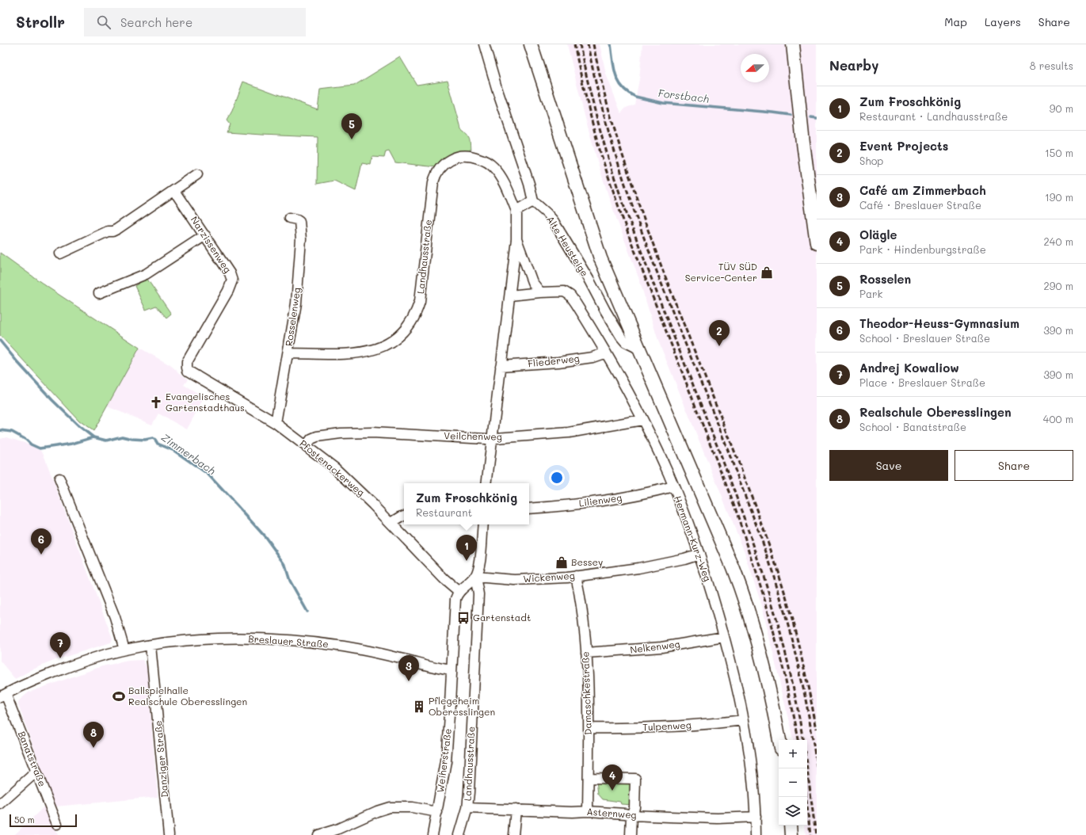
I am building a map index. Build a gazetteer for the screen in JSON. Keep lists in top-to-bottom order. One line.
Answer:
{"streets":{"street":["Narzissenweg","Alte Heusteige","Landhausstraße","Rosselenweg","Fliederweg","Veilchenweg","Pfostenackerweg","Lilienweg","Hermann-Kurz-Weg","Wickenweg","Breslauer Straße","Nelkenweg","Damaschkestraße","Tulpenweg","Banatstraße","Danziger Straße","Weiherstraße","Asternweg"]},"crossings":[["Narzissenweg","Pfostenackerweg"],["Landhausstraße","Rosselenweg"],["Landhausstraße","Fliederweg"],["Landhausstraße","Veilchenweg"],["Landhausstraße","Hermann-Kurz-Weg"],["Landhausstraße","Wickenweg"],["Landhausstraße","Asternweg"],["Rosselenweg","Pfostenackerweg"],["Fliederweg","Hermann-Kurz-Weg"],["Veilchenweg","Pfostenackerweg"],["Veilchenweg","Hermann-Kurz-Weg"],["Pfostenackerweg","Weiherstraße"],["Lilienweg","Hermann-Kurz-Weg"],["Hermann-Kurz-Weg","Wickenweg"],["Hermann-Kurz-Weg","Nelkenweg"],["Hermann-Kurz-Weg","Tulpenweg"],["Hermann-Kurz-Weg","Asternweg"],["Wickenweg","Damaschkestraße"],["Breslauer Straße","Banatstraße"],["Breslauer Straße","Danziger Straße"],["Breslauer Straße","Weiherstraße"],["Nelkenweg","Damaschkestraße"],["Damaschkestraße","Tulpenweg"],["Damaschkestraße","Asternweg"]],"water":["Forstbach","Zimmerbach"],"places":{"shop":["TÜV SÜD Service-Center","Bessey"],"church":["Evangelisches Gartenstadthaus"],"bus stop":["Gartenstadt"],"sports":["Ballspielhalle Realschule Oberesslingen"],"building":["Pflegeheim Oberesslingen"]},"scale_bar":"50 m","north":"left","page":{"header":"Strollr","search":"Search here","nav":["Map","Layers","Share"],"heading":["Nearby","8 results"],"list":[{"mark":"1","name":"Zum Froschkönig","note":"Restaurant · Landhausstraße","value":"90 m"},{"mark":"2","name":"Event Projects","note":"Shop","value":"150 m"},{"mark":"3","name":"Café am Zimmerbach","note":"Café · Breslauer Straße","value":"190 m"},{"mark":"4","name":"Olägle","note":"Park · Hindenburgstraße","value":"240 m"},{"mark":"5","name":"Rosselen","note":"Park","value":"290 m"},{"mark":"6","name":"Theodor-Heuss-Gymnasium","note":"School · Breslauer Straße","value":"390 m"},{"mark":"7","name":"Andrej Kowaliow","note":"Place · Breslauer Straße","value":"390 m"},{"mark":"8","name":"Realschule Oberesslingen","note":"School · Banatstraße","value":"400 m"}],"pins":["5","2","6","1","7","3","8","4"],"buttons":["Save","Share"],"popup":["Zum Froschkönig","Restaurant"],"map_buttons":["+","−"],"scale":"50 m"}}
